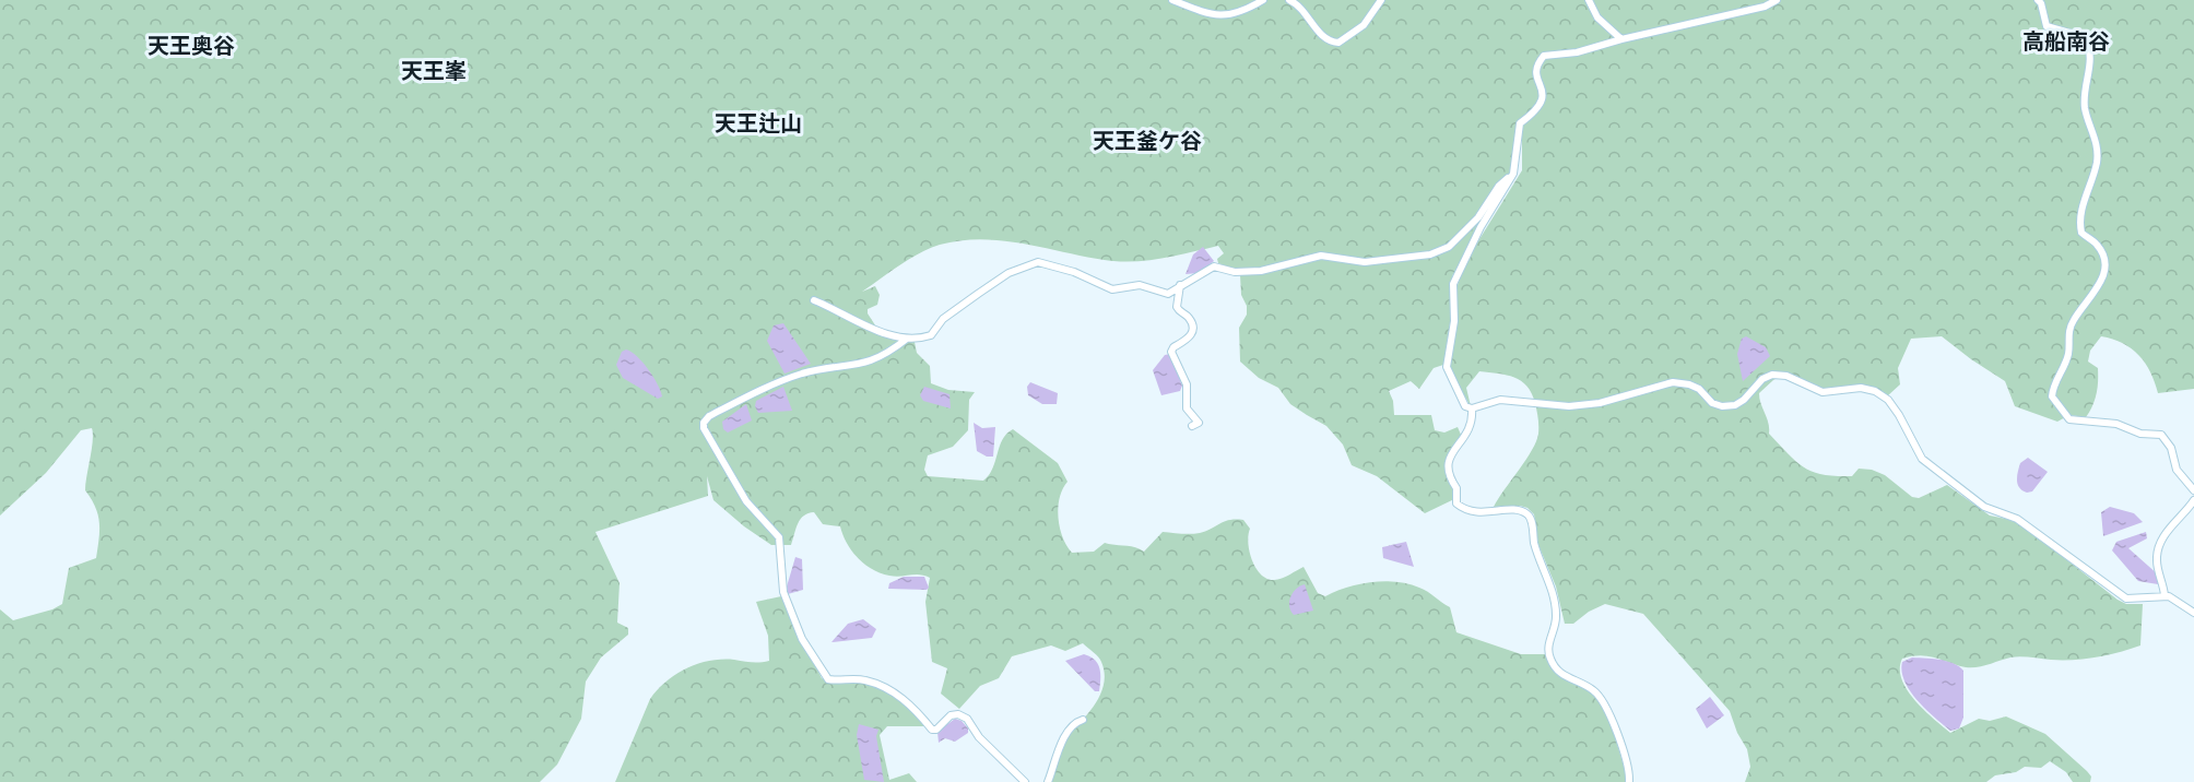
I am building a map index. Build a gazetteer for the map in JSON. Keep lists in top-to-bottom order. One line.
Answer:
{"districts":["高船南谷","天王奥谷","天王峯","天王辻山","天王釜ケ谷"]}
